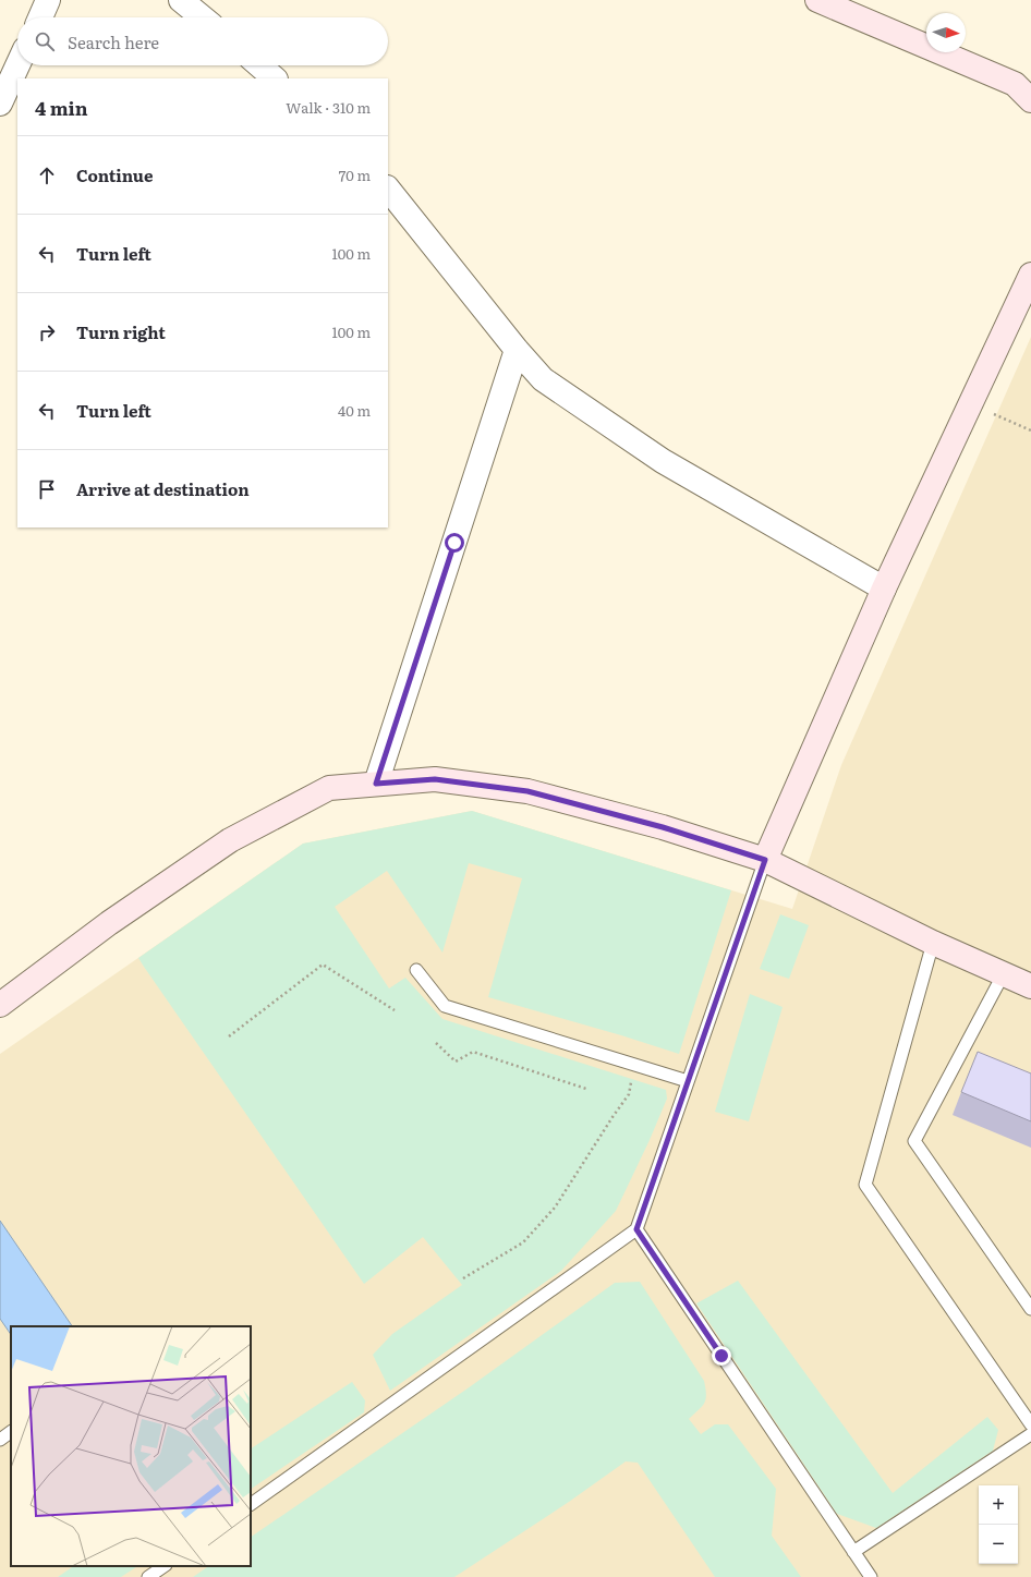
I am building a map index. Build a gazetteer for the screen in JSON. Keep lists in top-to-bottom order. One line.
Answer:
{"north":"right","page":{"search":"Search here","heading":["4 min","Walk · 310 m"],"list":[["Continue","70 m"],["Turn left","100 m"],["Turn right","100 m"],["Turn left","40 m"],"Arrive at destination"],"map_buttons":["+","−"]}}
